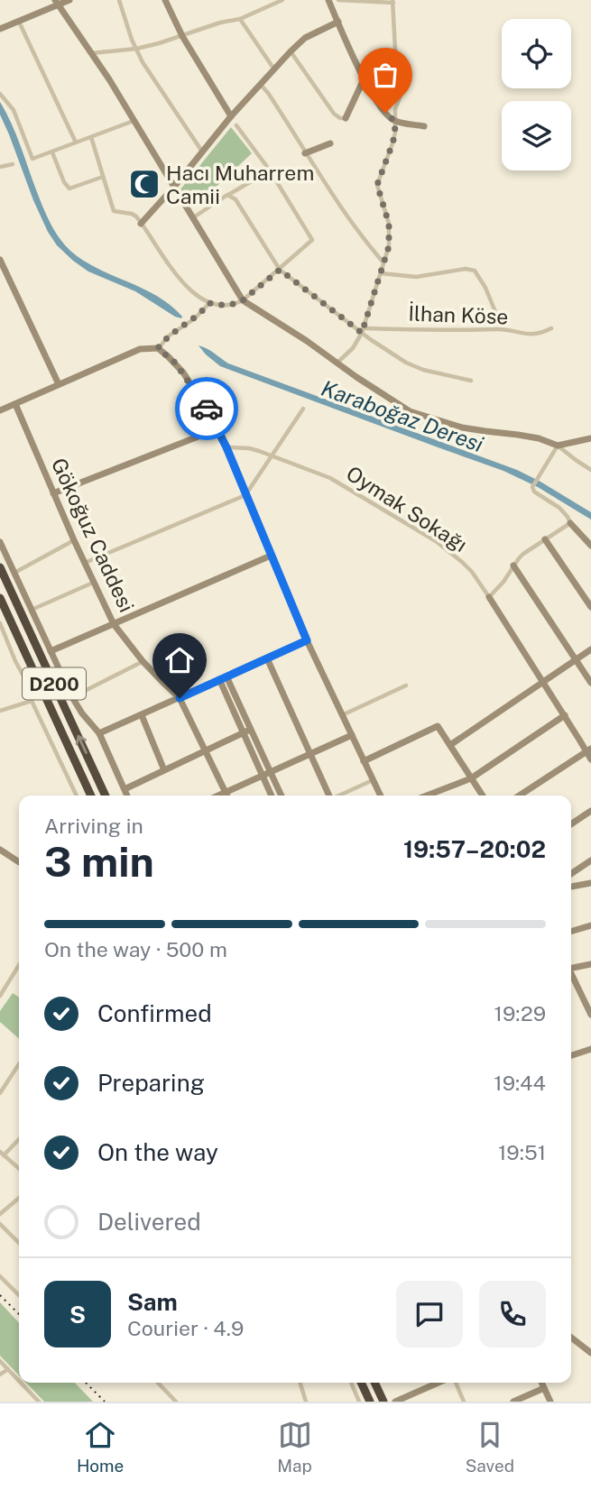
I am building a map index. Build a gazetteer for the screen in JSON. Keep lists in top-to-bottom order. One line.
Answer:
{"streets":{"highway":["D200"],"street":["İlhan Köse","Oymak Sokağı","Gökoğuz Caddesi"]},"water":["Karaboğaz Deresi"],"places":{"mosque":["Hacı Muharrem Camii"]},"page":{"heading":["3 min","Arriving in","19:57–20:02"],"panel":["Sam","Courier · 4.9"],"bar":"On the way · 500 m","list":[["Confirmed","19:29"],["Preparing","19:44"],["On the way","19:51"],"Delivered"],"round":"S","tabs":["Home","Map","Saved"]}}
